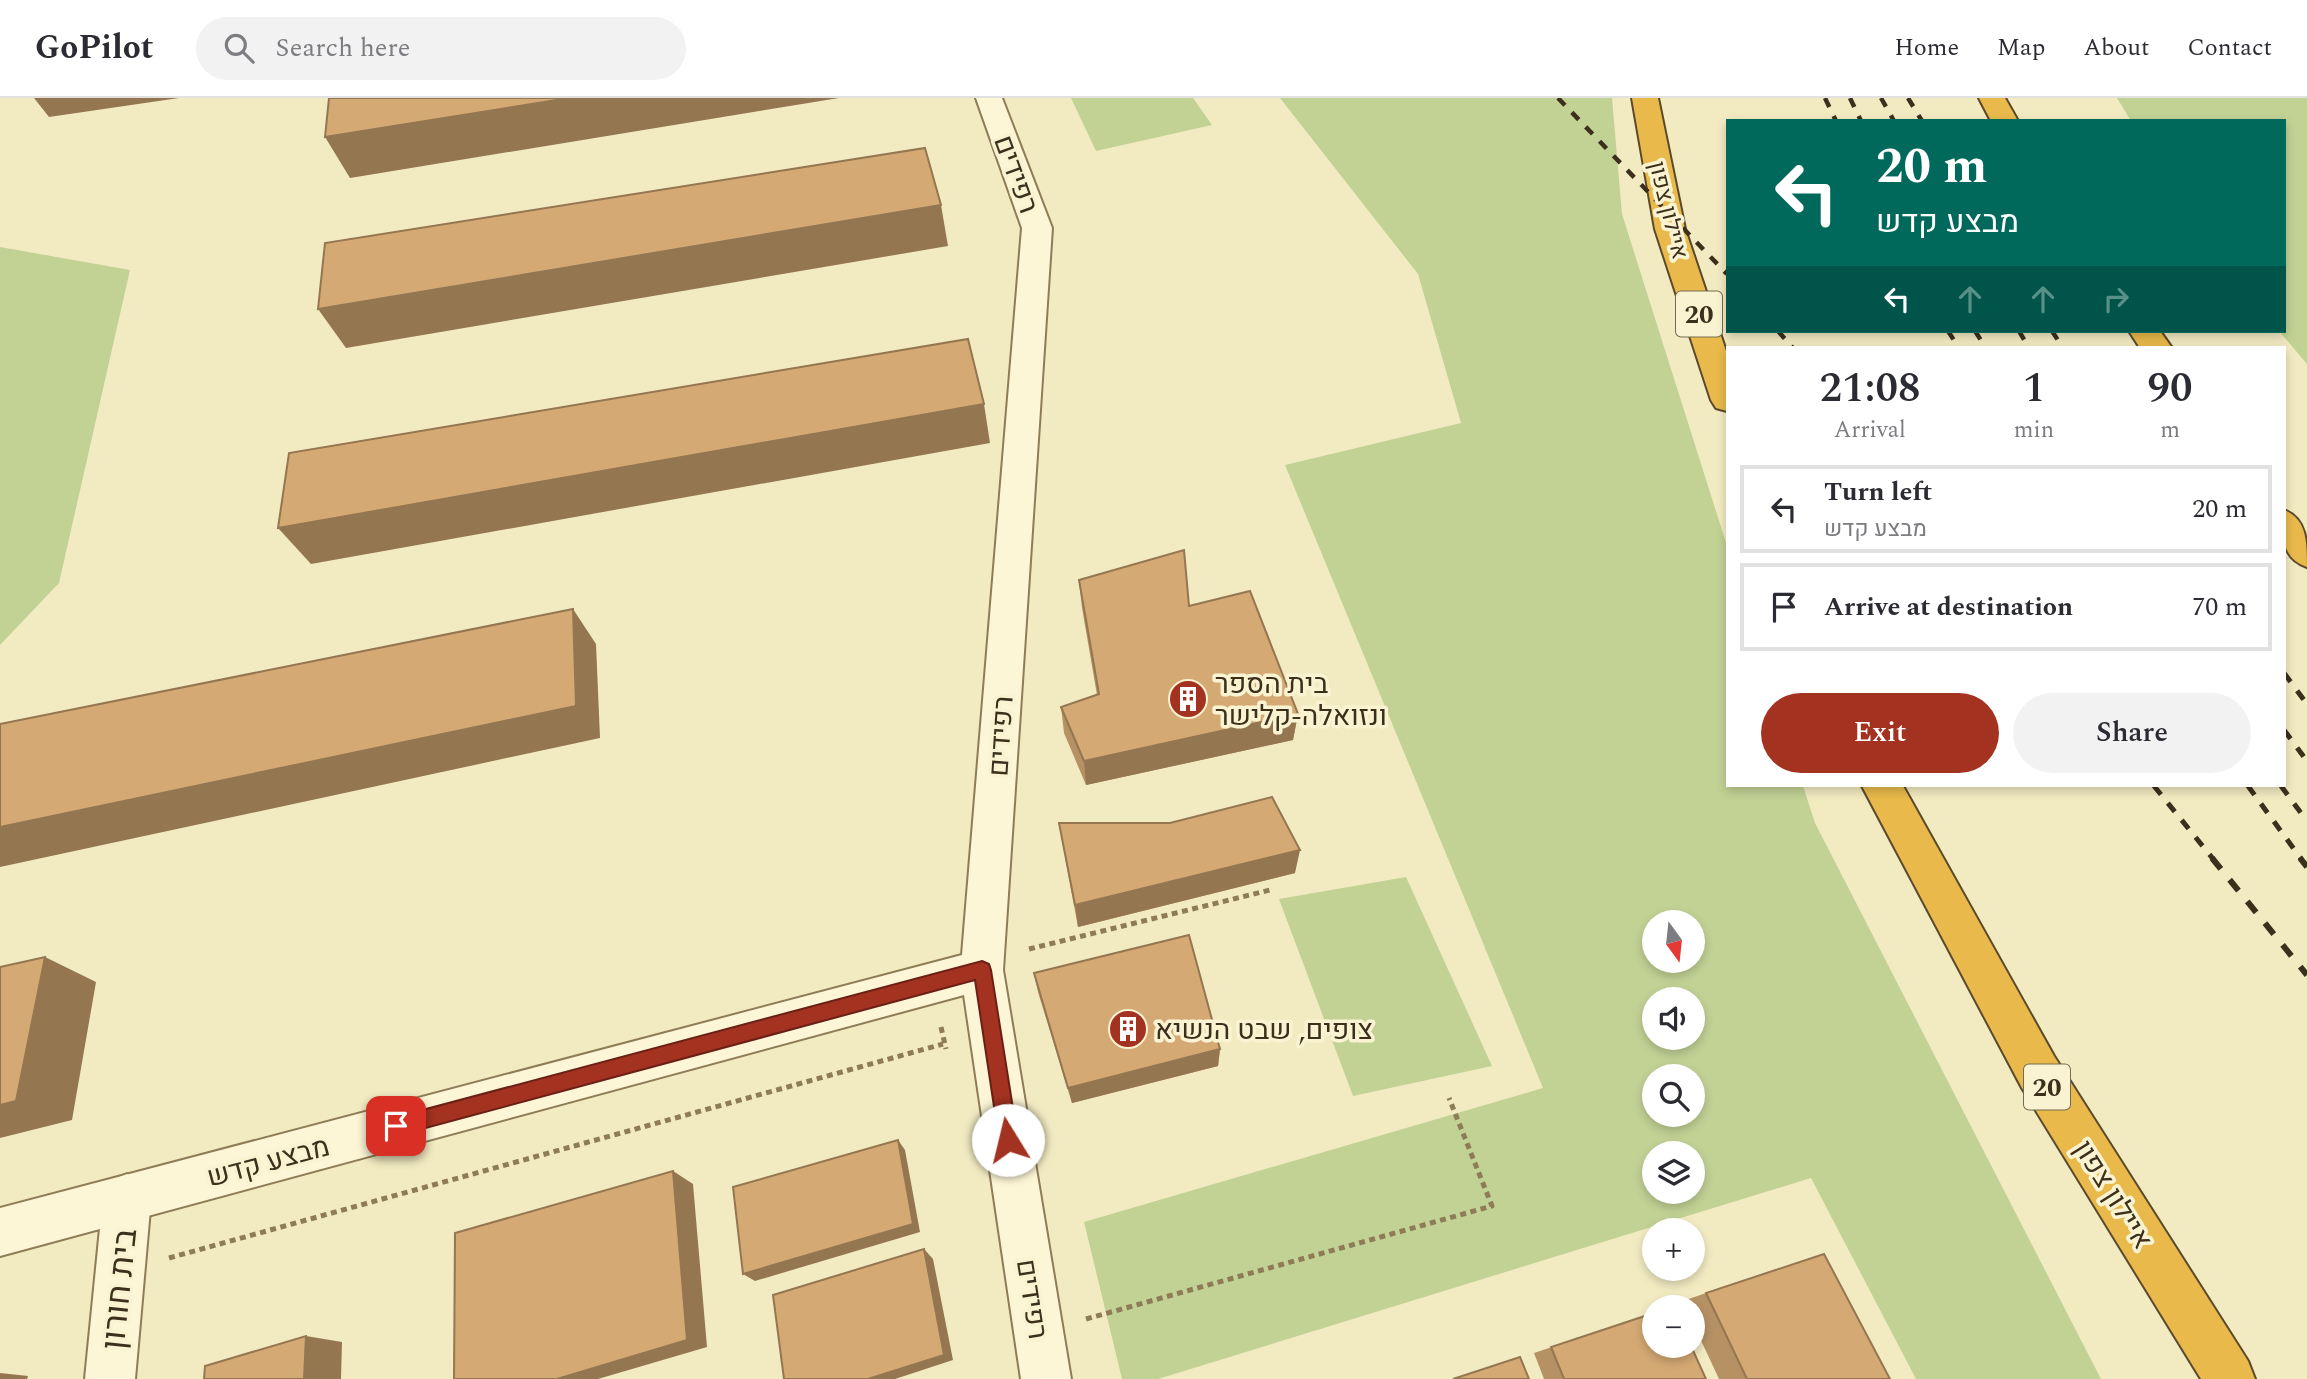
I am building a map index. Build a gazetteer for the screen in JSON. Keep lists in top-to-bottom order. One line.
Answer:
{"streets":{"highway":["איילון צפון","20"],"street":["רפידים","מבצע קדש","בית חורון"]},"crossings":[["רפידים","מבצע קדש"],["מבצע קדש","בית חורון"]],"places":{"building":["בית הספר ונזואלה-קלישר","צופים, שבט הנשיא"]},"north":"bottom","page":{"header":"GoPilot","search":"Search here","nav":["Home","Map","About","Contact"],"turn":["20 m","מבצע קדש"],"eta":["21:08","Arrival","1","min","90","m"],"list":[{"name":"Turn left","note":"מבצע קדש","value":"20 m"},{"name":"Arrive at destination","value":"70 m"}],"buttons":["Exit","Share"],"map_buttons":["+","−"]}}
